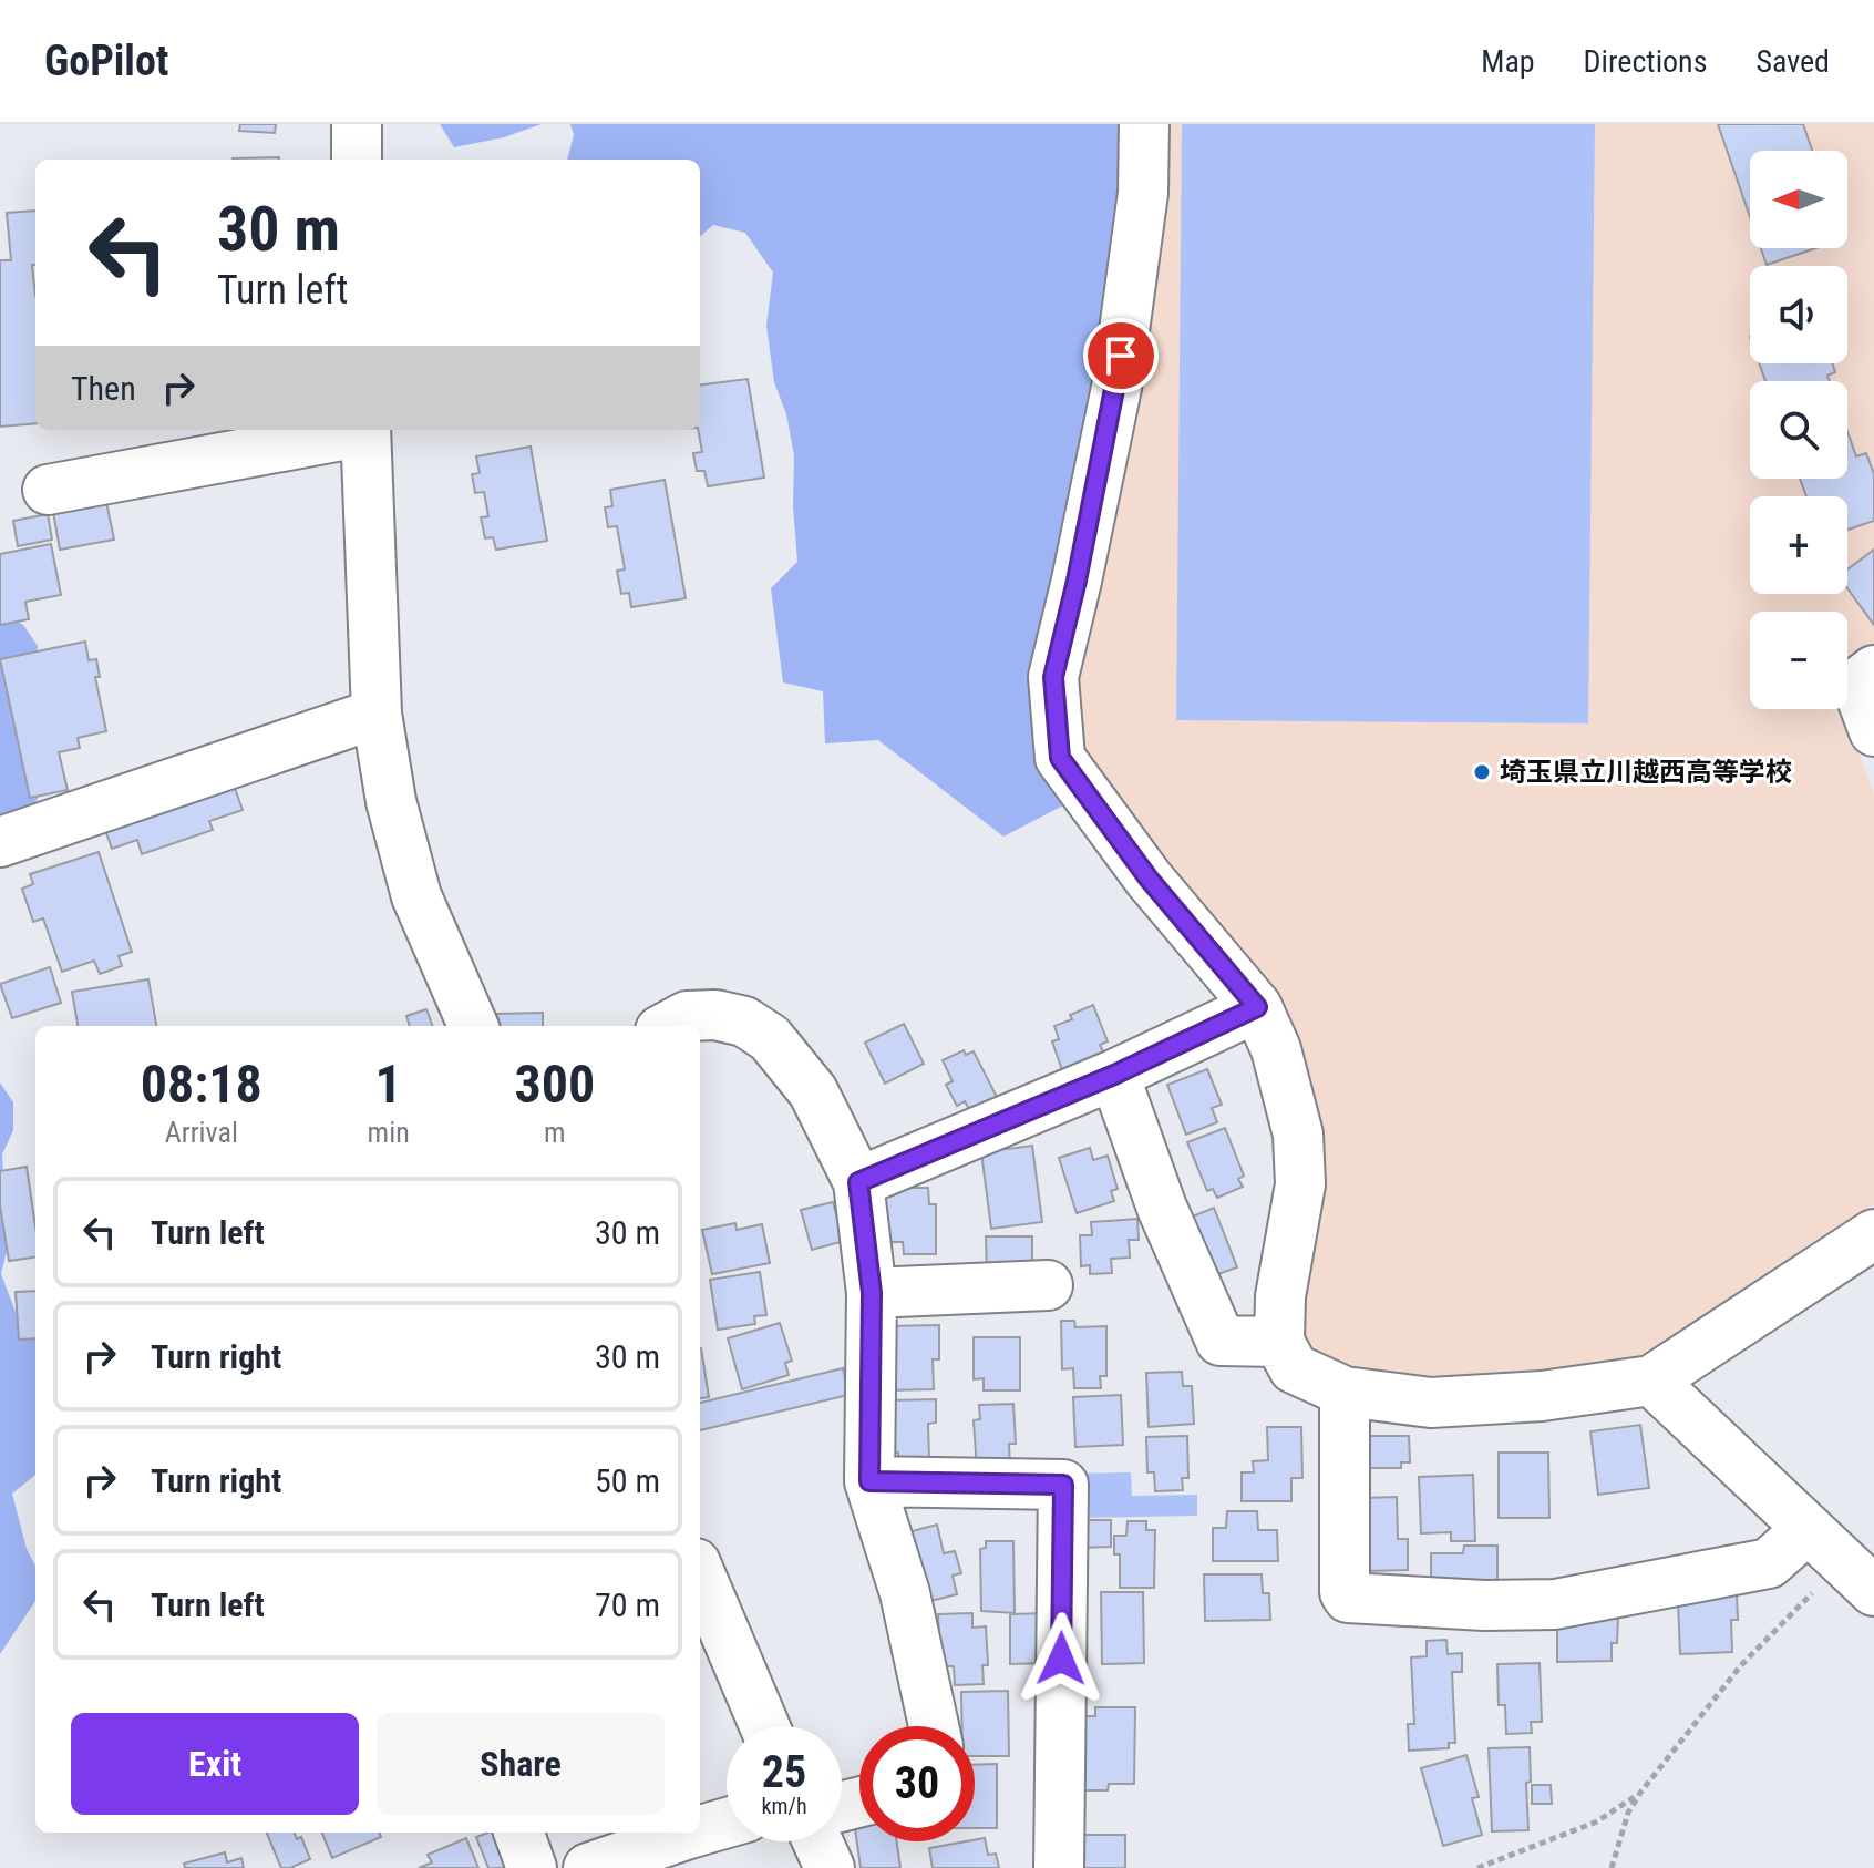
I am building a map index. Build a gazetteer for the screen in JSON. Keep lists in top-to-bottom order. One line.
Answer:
{"places":["埼玉県立川越西高等学校"],"north":"left","page":{"header":"GoPilot","nav":["Map","Directions","Saved"],"map_buttons":["+","−"],"turn":["30 m","Turn left"],"then":"Then","eta":["08:18","Arrival","1","min","300","m"],"list":[{"name":"Turn left","value":"30 m"},{"name":"Turn right","value":"30 m"},{"name":"Turn right","value":"50 m"},{"name":"Turn left","value":"70 m"}],"buttons":["Exit","Share"],"speed":"25 km/h","limit":"30"}}
